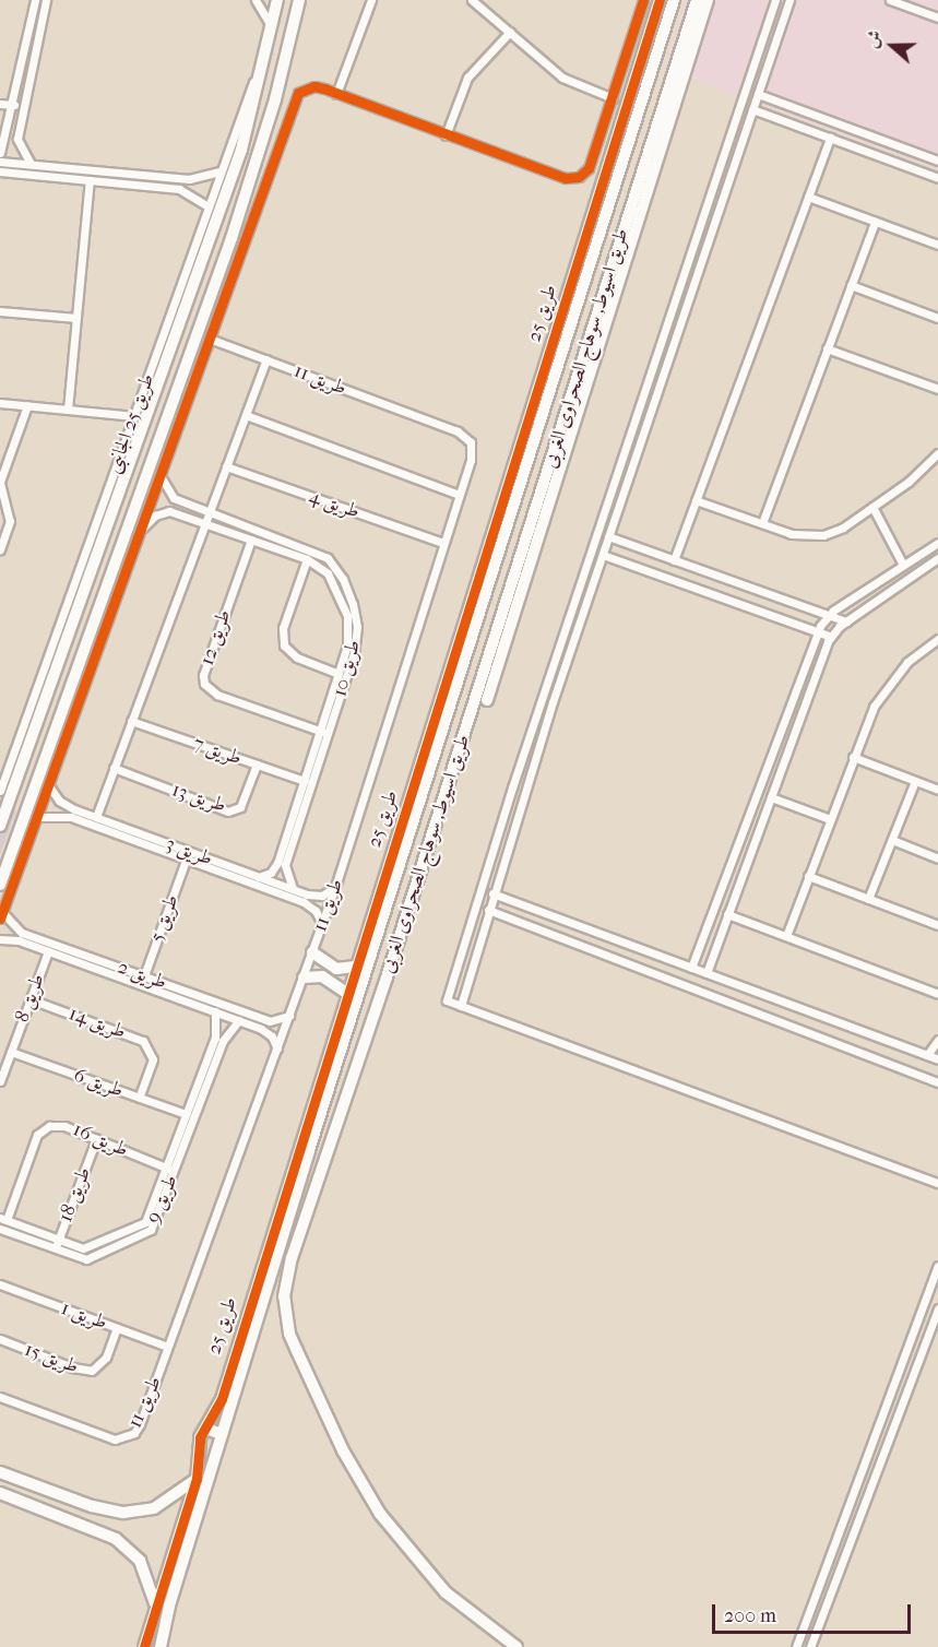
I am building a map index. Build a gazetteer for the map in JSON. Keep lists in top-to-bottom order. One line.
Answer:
{"streets":{"street":["طريق 25","طريق اسيوط, سوهاج الصحراوى الغربى","طريق 11","طريق 25 الجانبى","طريق 4","طريق 12","طريق 10","طريق 7","طريق 13","طريق 3","طريق 5","طريق 2","طريق 8","طريق 14","طريق 6","طريق 16","طريق 18","طريق 9","طريق 1","طريق 15"]},"crossings":[["طريق 25","طريق اسيوط, سوهاج الصحراوى الغربى"],["طريق 11","طريق 4"],["طريق 11","طريق 3"],["طريق 11","طريق 2"],["طريق 11","طريق 1"],["طريق 12","طريق 10"],["طريق 10","طريق 7"],["طريق 10","طريق 3"],["طريق 7","طريق 13"],["طريق 3","طريق 5"],["طريق 5","طريق 2"],["طريق 2","طريق 8"],["طريق 2","طريق 9"],["طريق 8","طريق 14"],["طريق 8","طريق 6"],["طريق 14","طريق 6"],["طريق 6","طريق 9"],["طريق 16","طريق 18"],["طريق 16","طريق 9"],["طريق 18","طريق 9"],["طريق 1","طريق 15"]],"scale_bar":"200 m","north":"left"}
